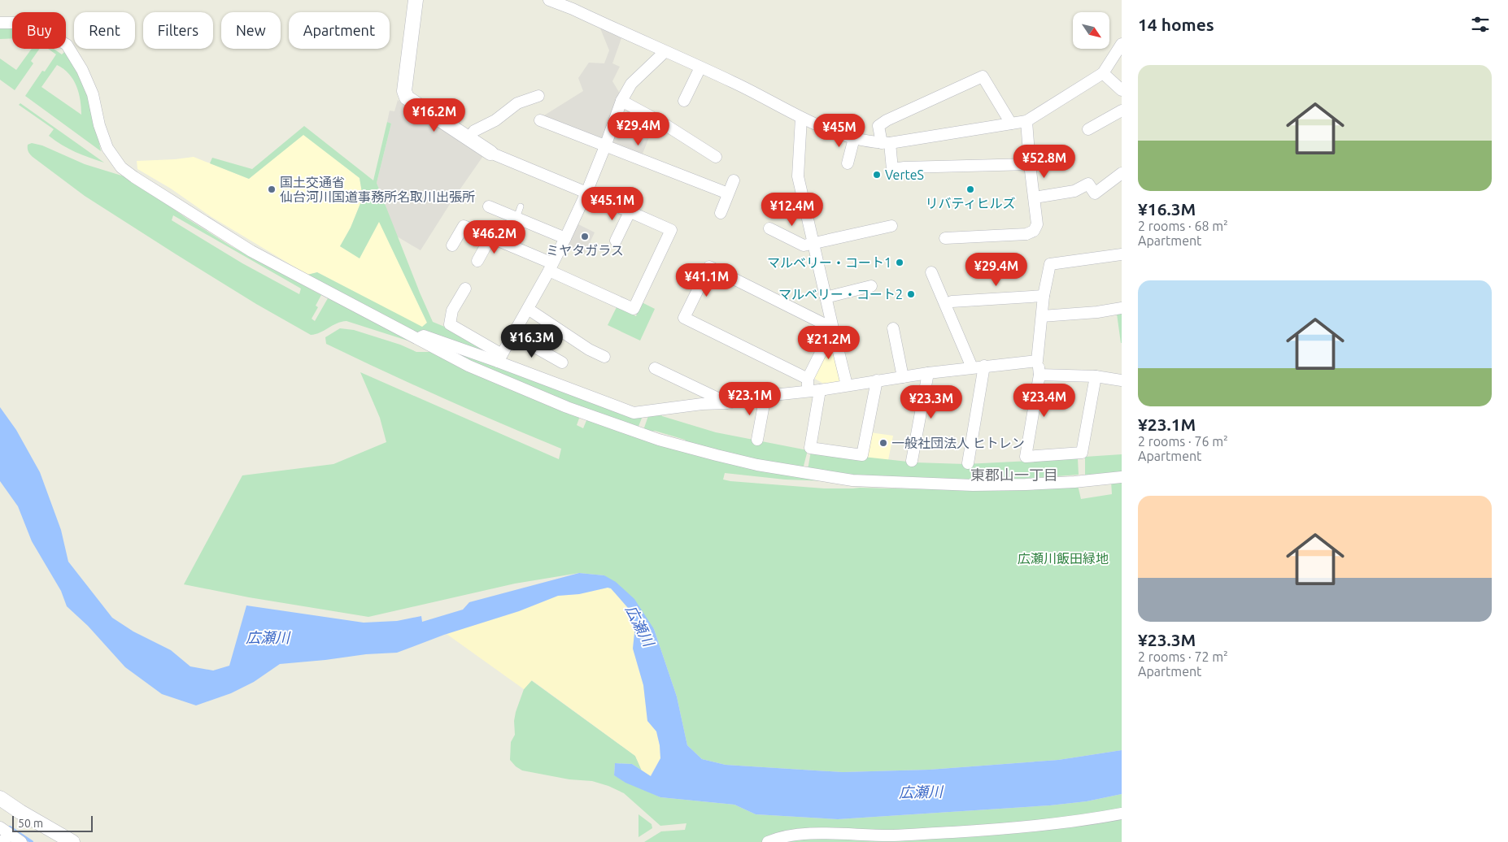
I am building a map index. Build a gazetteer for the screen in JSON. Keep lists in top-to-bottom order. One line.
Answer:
{"districts":["東郡山一丁目"],"water":["広瀬川"],"parks":["広瀬川飯田緑地"],"places":["VerteS","国土交通省 仙台河川国道事務所名取川出張所","リバティヒルズ","ミヤタガラス","マルベリー・コート1","マルベリー・コート2","一般社団法人 ヒトレン"],"scale_bar":"50 m","north":"bottom right","page":{"heading":"14 homes","chip":["Buy","Rent","Filters","New","Apartment"],"list":[{"name":"¥16.3M","note":"2 rooms · 68 m² · Apartment"},{"name":"¥23.1M","note":"2 rooms · 76 m² · Apartment"},{"name":"¥23.3M","note":"2 rooms · 72 m² · Apartment"}],"price":["¥16.2M","¥29.4M","¥45M","¥52.8M","¥45.1M","¥12.4M","¥46.2M","¥29.4M","¥41.1M","¥16.3M","¥21.2M","¥23.1M","¥23.4M","¥23.3M"],"scale":"50 m"}}
